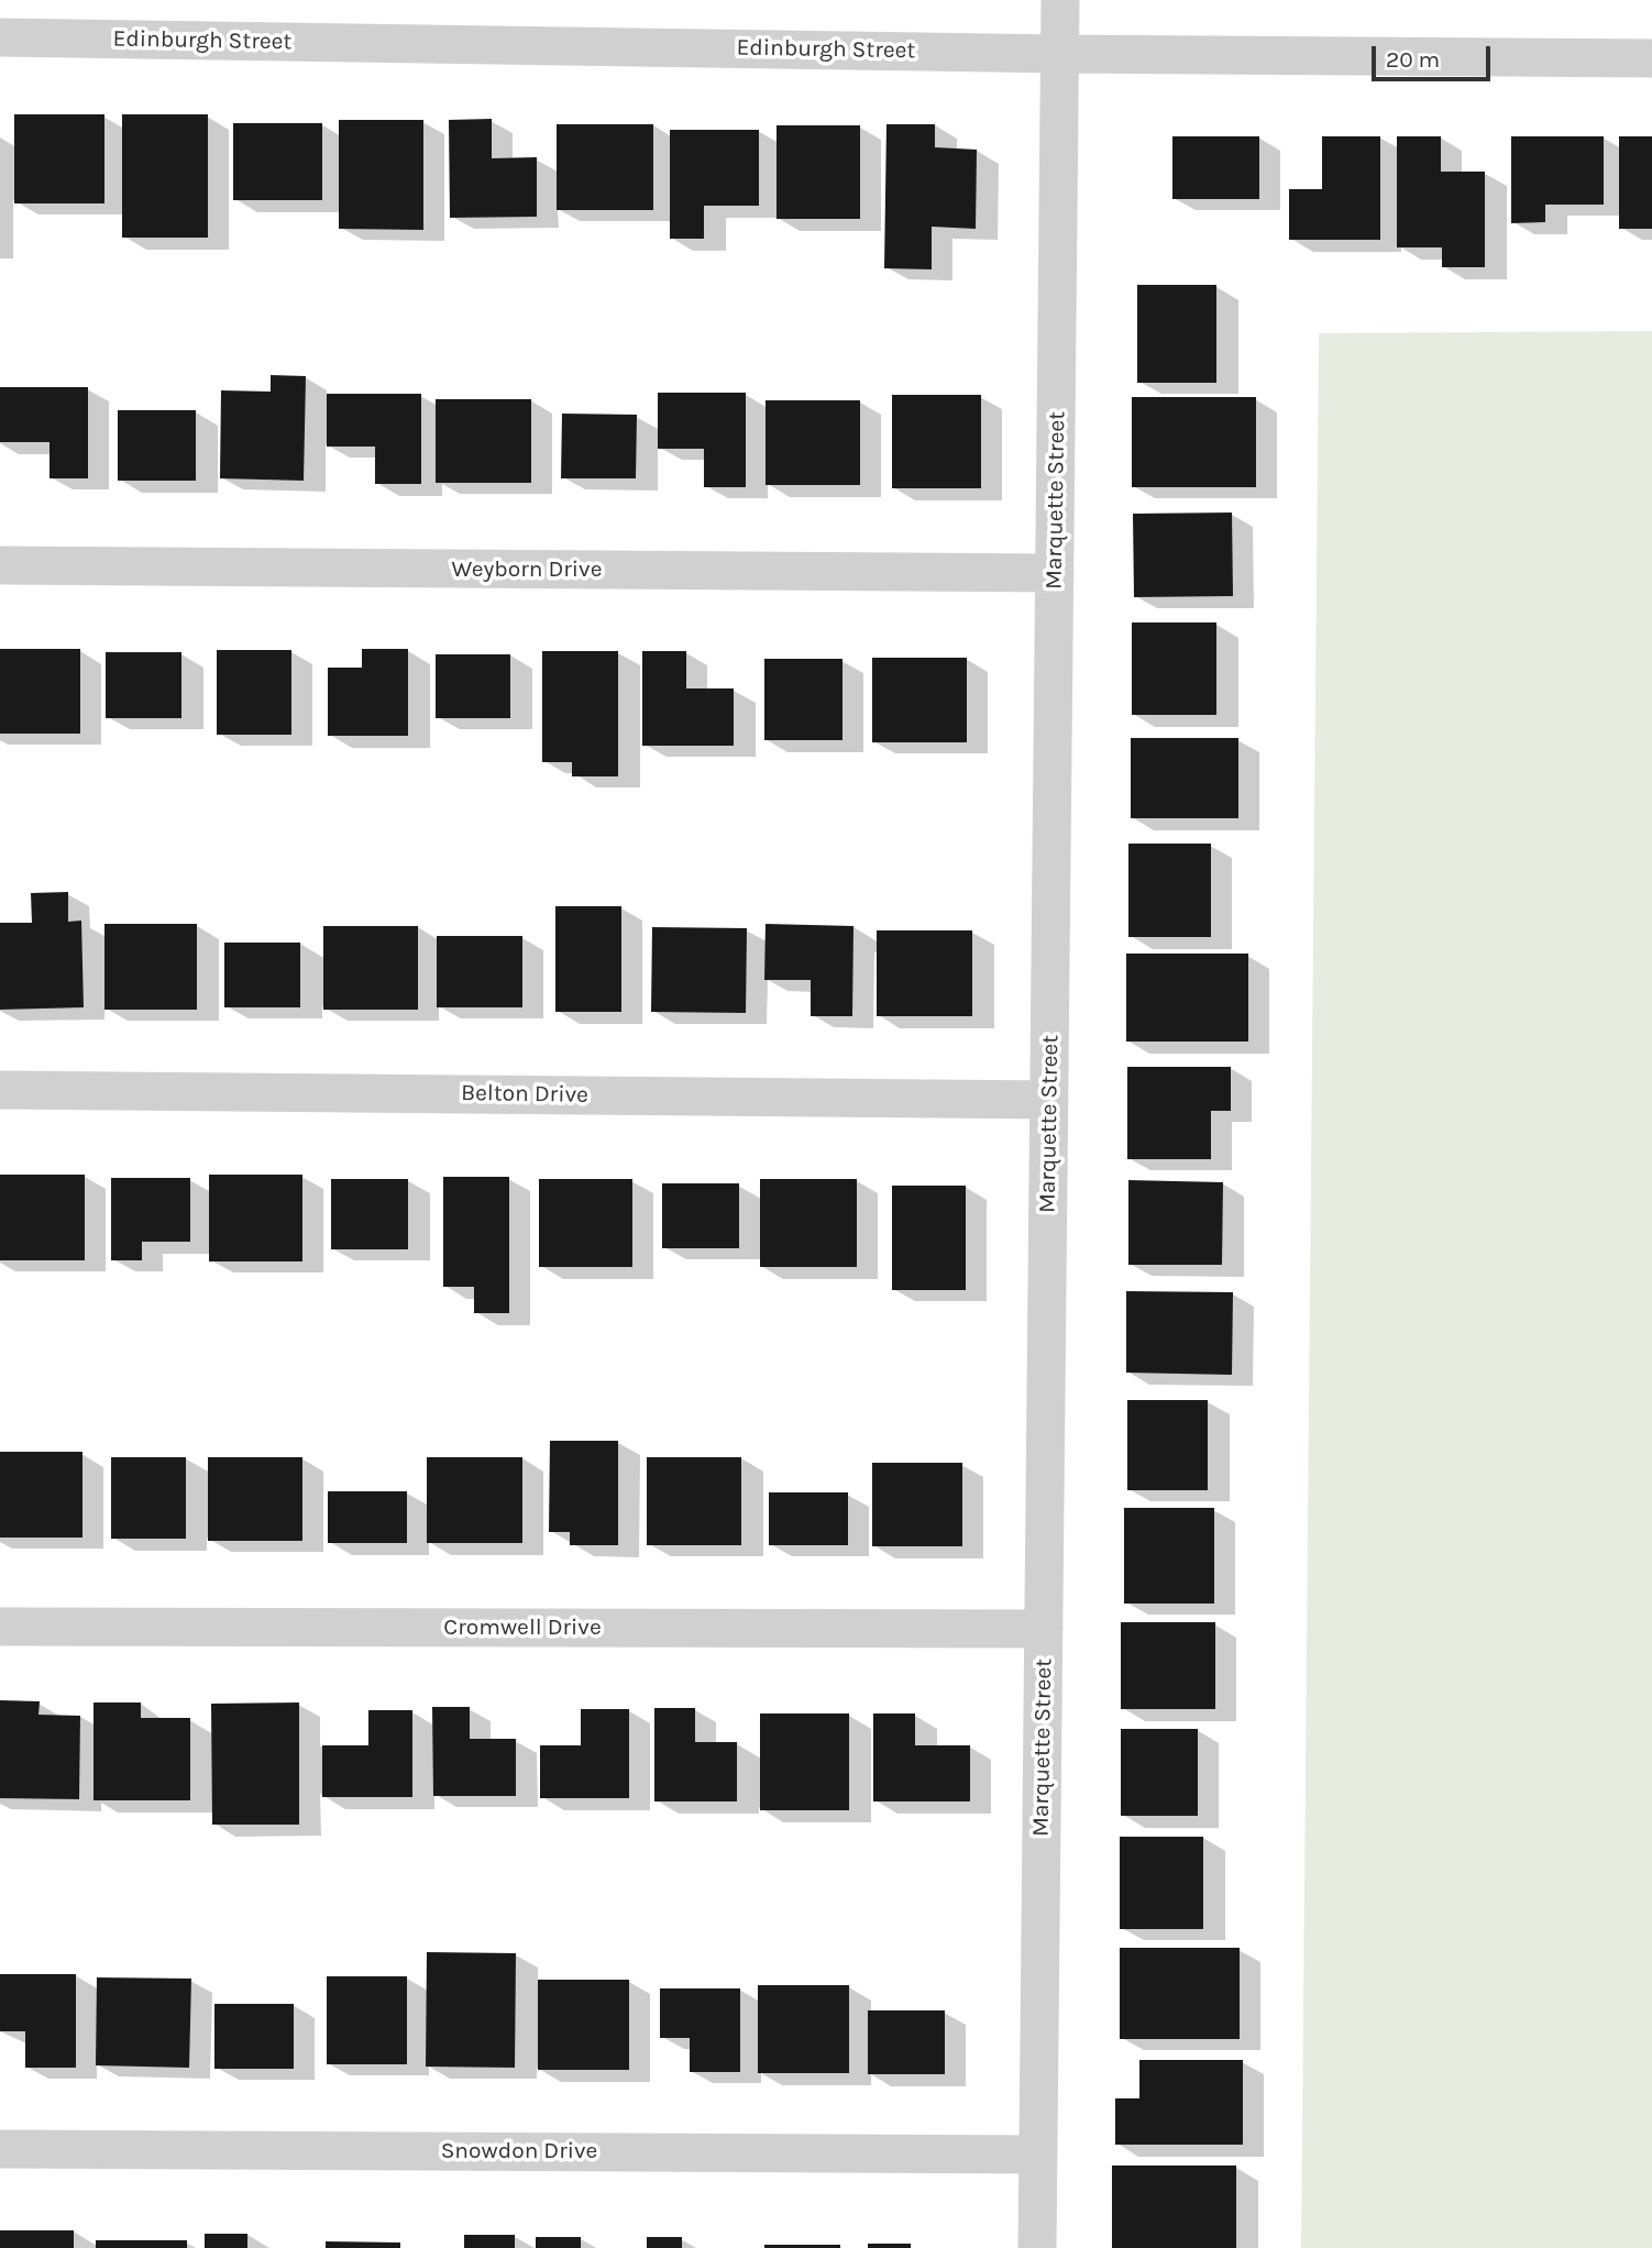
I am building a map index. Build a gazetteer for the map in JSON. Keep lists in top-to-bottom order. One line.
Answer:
{"streets":{"street":["Edinburgh Street","Marquette Street","Weyborn Drive","Belton Drive","Cromwell Drive","Snowdon Drive"]},"crossings":[["Edinburgh Street","Marquette Street"],["Marquette Street","Weyborn Drive"],["Marquette Street","Belton Drive"],["Marquette Street","Cromwell Drive"],["Marquette Street","Snowdon Drive"]],"scale_bar":"20 m"}
